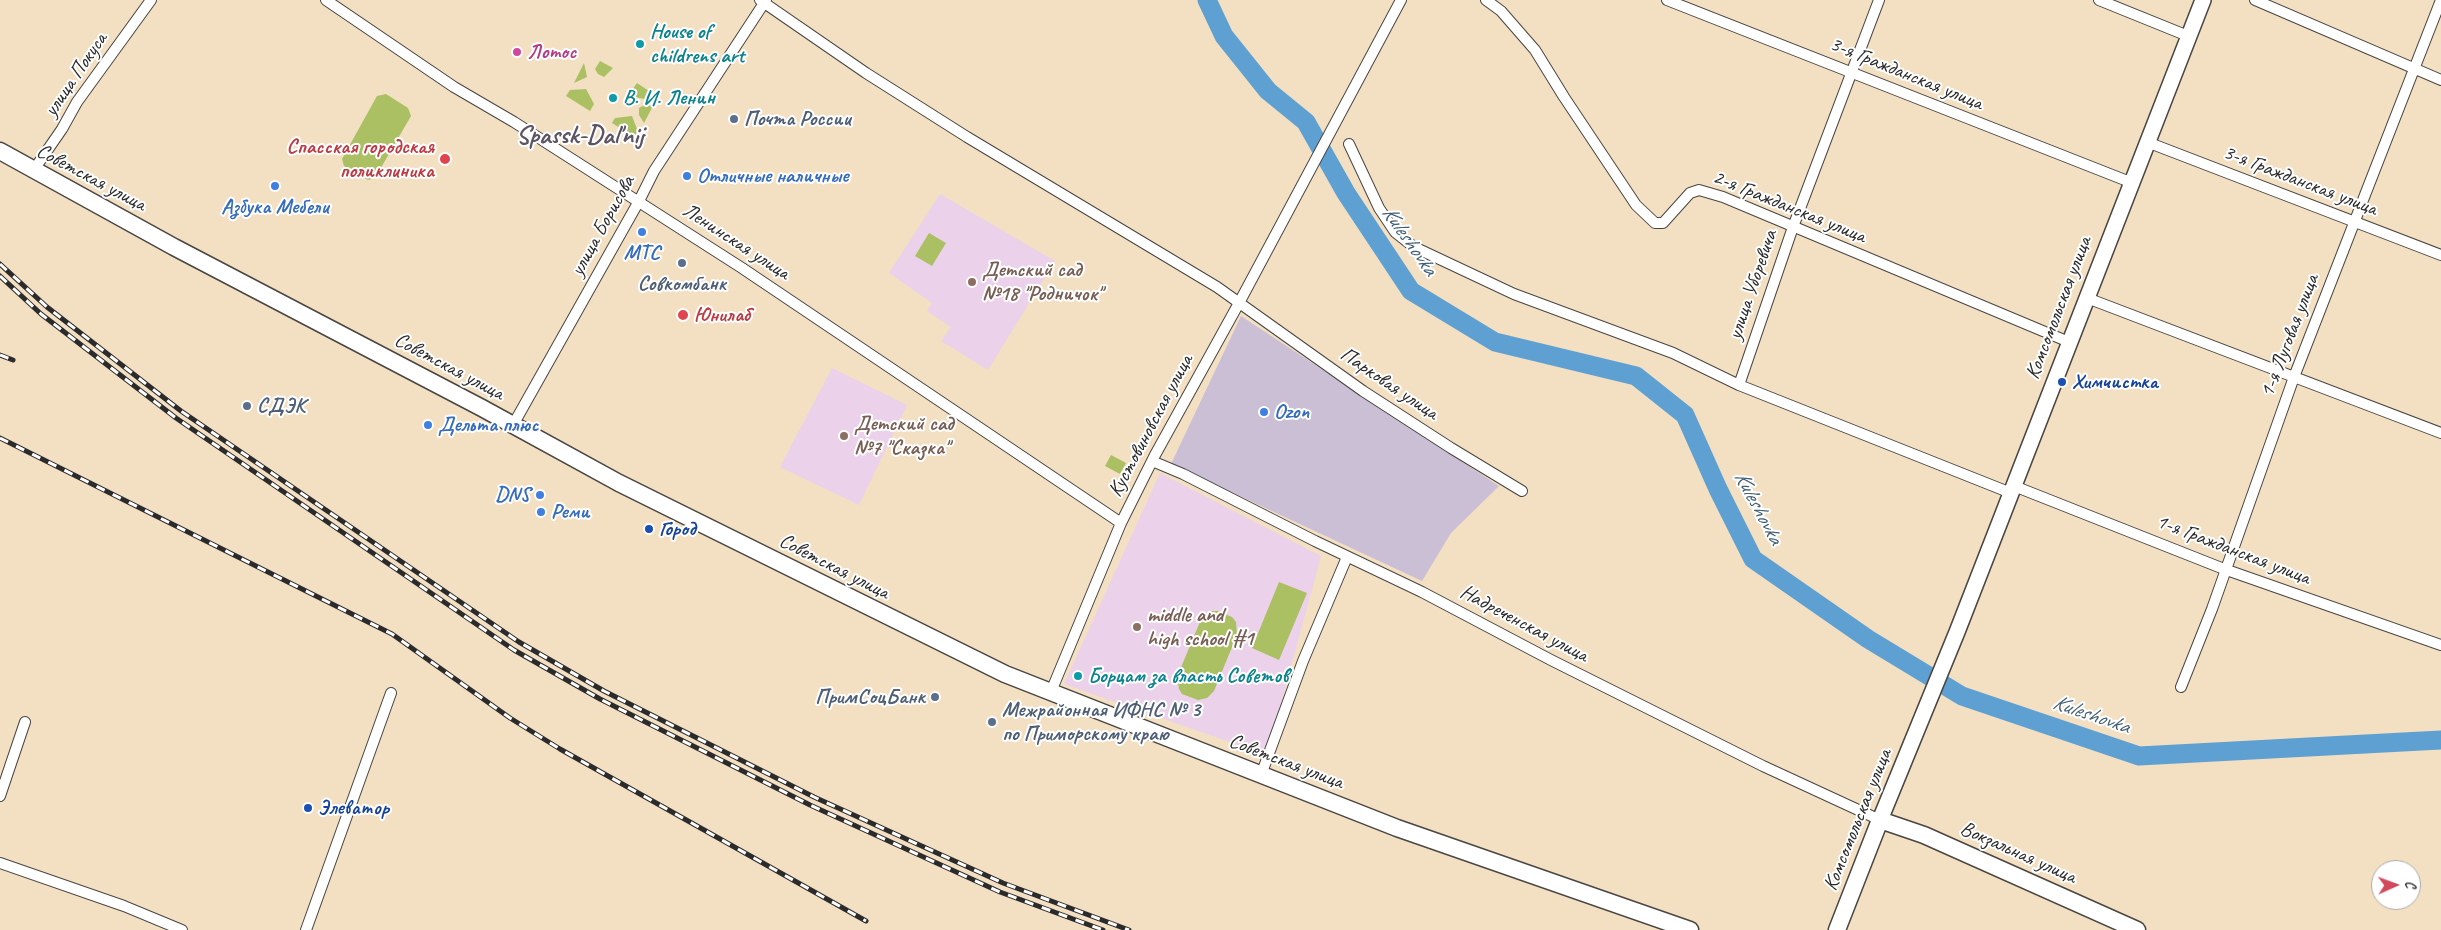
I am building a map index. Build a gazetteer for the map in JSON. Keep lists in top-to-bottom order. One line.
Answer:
{"streets":{"main road":["Советская улица","Комсомольская улица","Вокзальная улица"],"street":["3-я Гражданская улица","улица Покуса","2-я Гражданская улица","улица Борисова","Ленинская улица","улица Уборевича","1-я Луговая улица","Парковая улица","Кустовиновская улица","1-я Гражданская улица","Надреченская улица"]},"crossings":[["3-я Гражданская улица","улица Уборевича"],["3-я Гражданская улица","Комсомольская улица"],["3-я Гражданская улица","1-я Луговая улица"],["улица Покуса","Советская улица"],["Советская улица","улица Борисова"],["Советская улица","Кустовиновская улица"],["2-я Гражданская улица","улица Уборевича"],["2-я Гражданская улица","Комсомольская улица"],["улица Борисова","Ленинская улица"],["улица Борисова","Парковая улица"],["Ленинская улица","Кустовиновская улица"],["улица Уборевича","1-я Гражданская улица"],["Комсомольская улица","1-я Гражданская улица"],["Комсомольская улица","Надреченская улица"],["Комсомольская улица","Вокзальная улица"],["1-я Луговая улица","1-я Гражданская улица"],["Парковая улица","Кустовиновская улица"],["Кустовиновская улица","Надреченская улица"],["Надреченская улица","Вокзальная улица"]],"districts":["Spassk-Dal'nij"],"water":["Kuleshovka"],"places":["House of childrens art","Лотос","В. И. Ленин","Почта России","Спасская городская поликлиника","Отличные наличные","Азбука Мебели","МТС","Совкомбанк","Детский сад №18 \"Родничок\"","Юнилаб","Химчистка","СДЭК","Ozon","Дельта плюс","Детский сад №7 \"Сказка\"","DNS","Реми","Город","middle and high school #1","Борцам за власть Советов","ПримСоцБанк","Межрайонная ИФНС № 3 по Приморскому краю","Элеватор"],"north":"right"}
